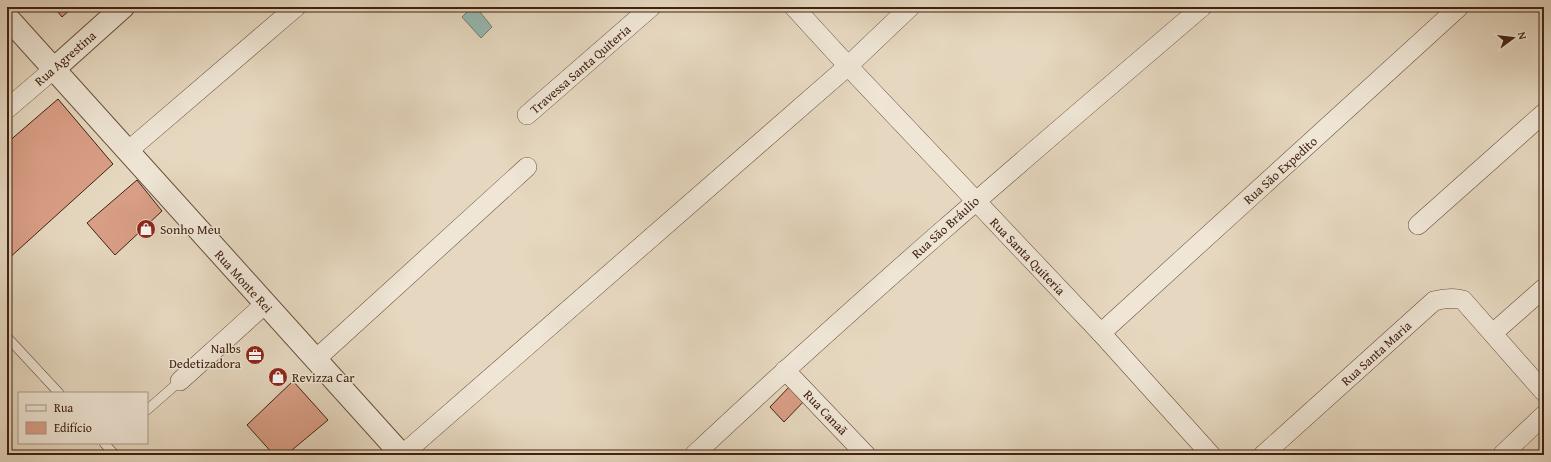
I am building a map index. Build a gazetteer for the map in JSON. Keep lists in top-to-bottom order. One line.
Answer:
{"streets":{"street":["Rua Agrestina","Travessa Santa Quiteria","Rua São Expedito","Rua São Bráulio","Rua Santa Quiteria","Rua Monte Rei","Rua Santa Maria","Rua Canaã"]},"crossings":[["Rua Agrestina","Rua Monte Rei"],["Rua São Expedito","Rua Santa Quiteria"],["Rua São Bráulio","Rua Santa Quiteria"],["Rua São Bráulio","Rua Canaã"]],"places":{"shop":["Sonho Meu","Revizza Car"],"office":["Nalbs Dedetizadora"]},"legend":["Rua","Edifício"],"north":"right"}
